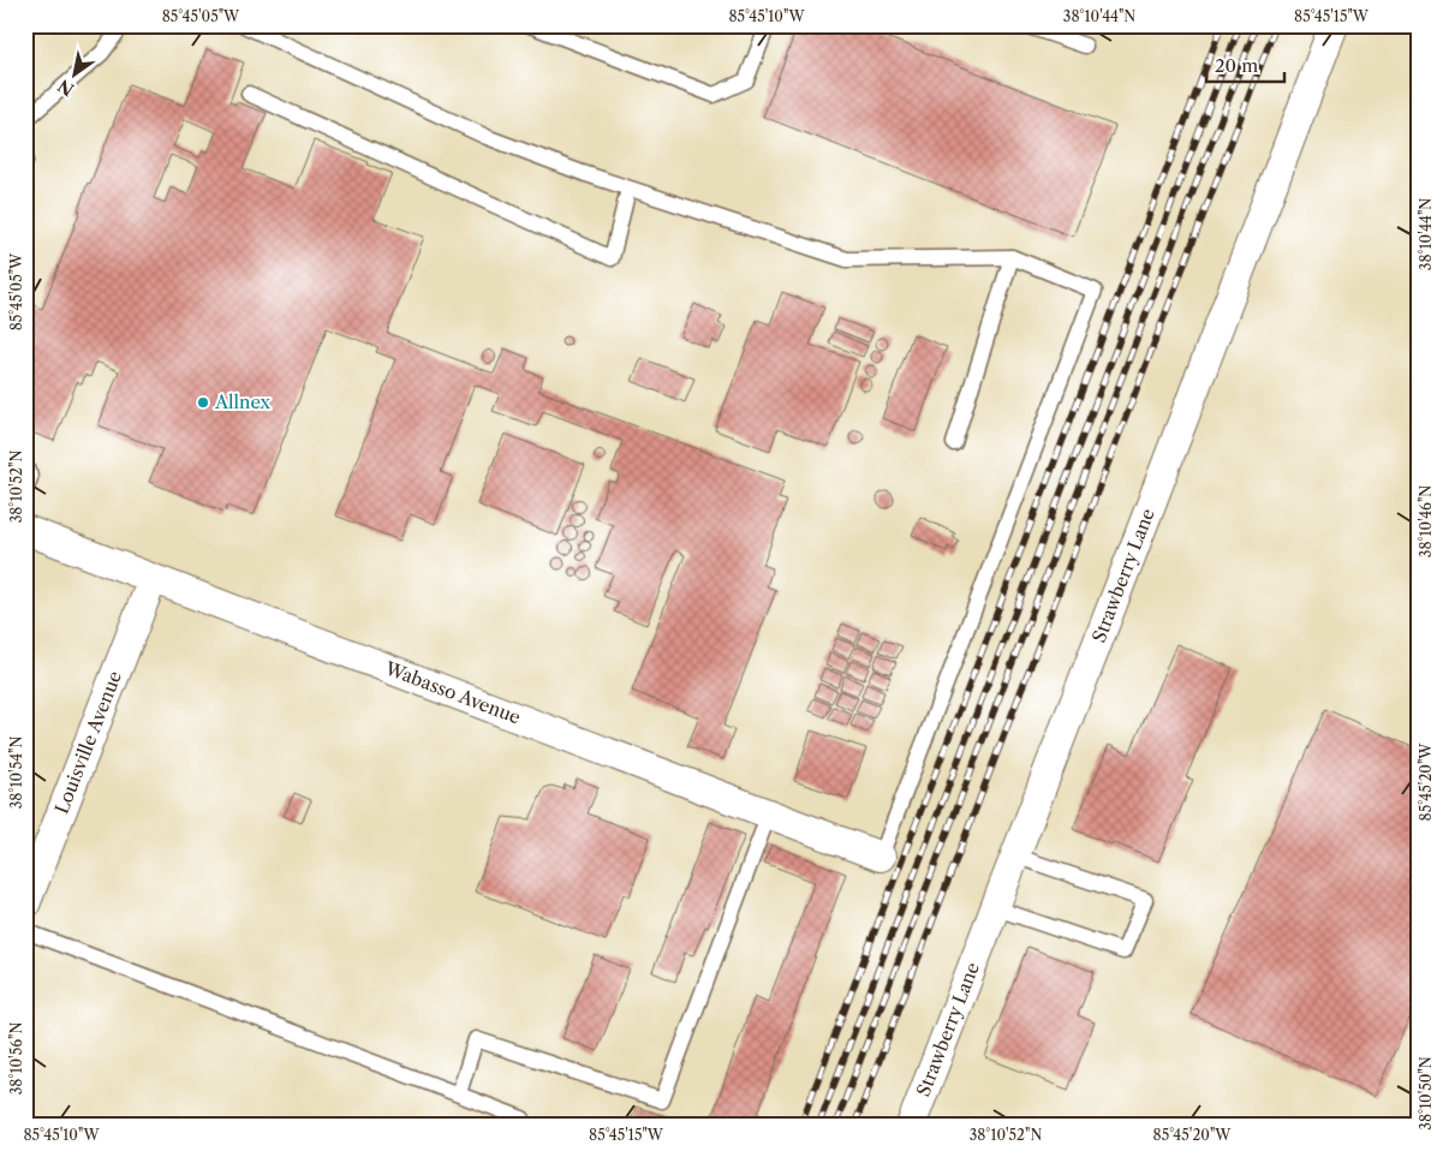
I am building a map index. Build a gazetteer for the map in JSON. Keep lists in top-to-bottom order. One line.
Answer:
{"streets":{"street":["Strawberry Lane","Wabasso Avenue","Louisville Avenue"]},"crossings":[["Wabasso Avenue","Louisville Avenue"]],"places":["Allnex"],"scale_bar":"20 m","north":"bottom left","coordinates":["85°45'05\"W","85°45'10\"W","38°10'44\"N","85°45'15\"W","38°10'52\"N","38°10'46\"N","38°10'54\"N","85°45'20\"W","38°10'56\"N","38°10'50\"N"]}
